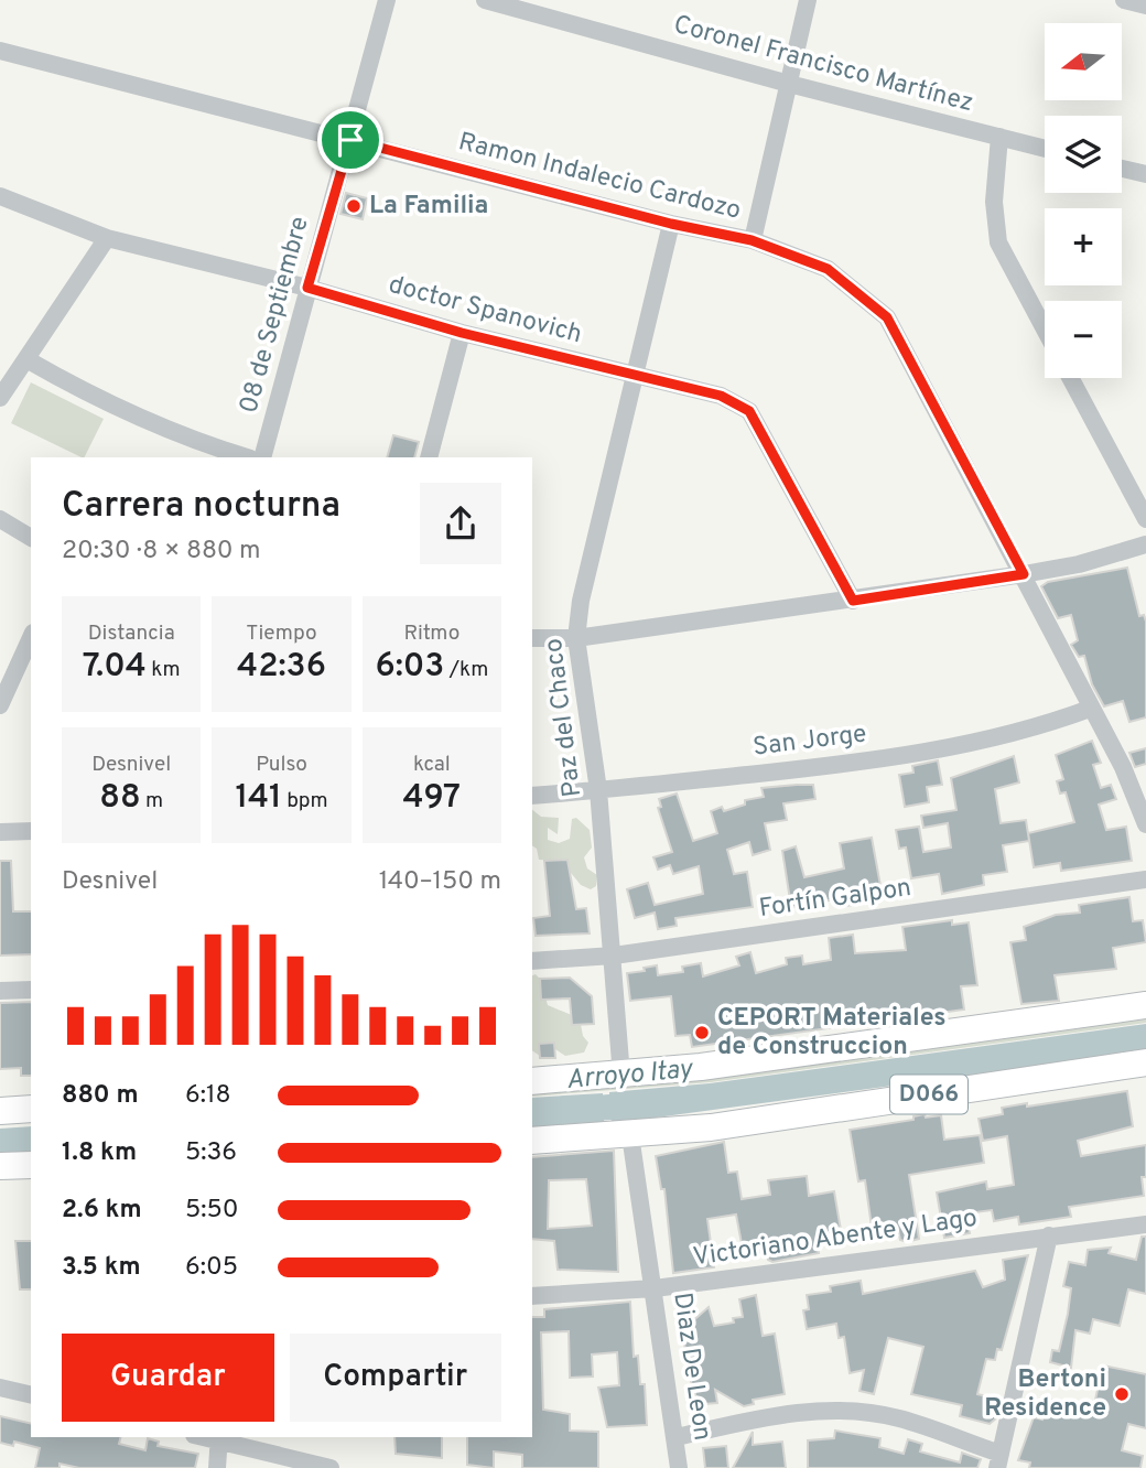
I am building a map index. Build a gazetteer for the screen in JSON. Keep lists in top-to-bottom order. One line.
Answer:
{"streets":{"highway":["D066"],"street":["Coronel Francisco Martínez","Ramon Indalecio Cardozo","doctor Spanovich","08 de Septiembre","Paz del Chaco","San Jorge","Fortín Galpon","Victoriano Abente y Lago","Diaz De Leon"]},"crossings":[["Ramon Indalecio Cardozo","08 de Septiembre"],["Ramon Indalecio Cardozo","Paz del Chaco"],["Ramon Indalecio Cardozo","San Jorge"],["doctor Spanovich","08 de Septiembre"],["doctor Spanovich","Paz del Chaco"],["Paz del Chaco","San Jorge"],["Paz del Chaco","Fortín Galpon"],["Paz del Chaco","D066"],["D066","Diaz De Leon"],["Victoriano Abente y Lago","Diaz De Leon"]],"water":["Arroyo Itay"],"places":["La Familia","CEPORT Materiales de Construccion","Bertoni Residence"],"north":"left","page":{"map_buttons":["+","−"],"heading":["Carrera nocturna","20:30 · 8 × 880 m"],"stats":[["Distancia","7.04 km"],["Tiempo","42:36"],["Ritmo","6:03 /km"],["Desnivel","88 m"],["Pulso","141 bpm"],["kcal","497"]],"chart":["Desnivel","140–150 m"],"list":[{"name":"880 m","note":"6:18"},{"name":"1.8 km","note":"5:36"},{"name":"2.6 km","note":"5:50"},{"name":"3.5 km","note":"6:05"}],"buttons":["Guardar","Compartir"]}}
